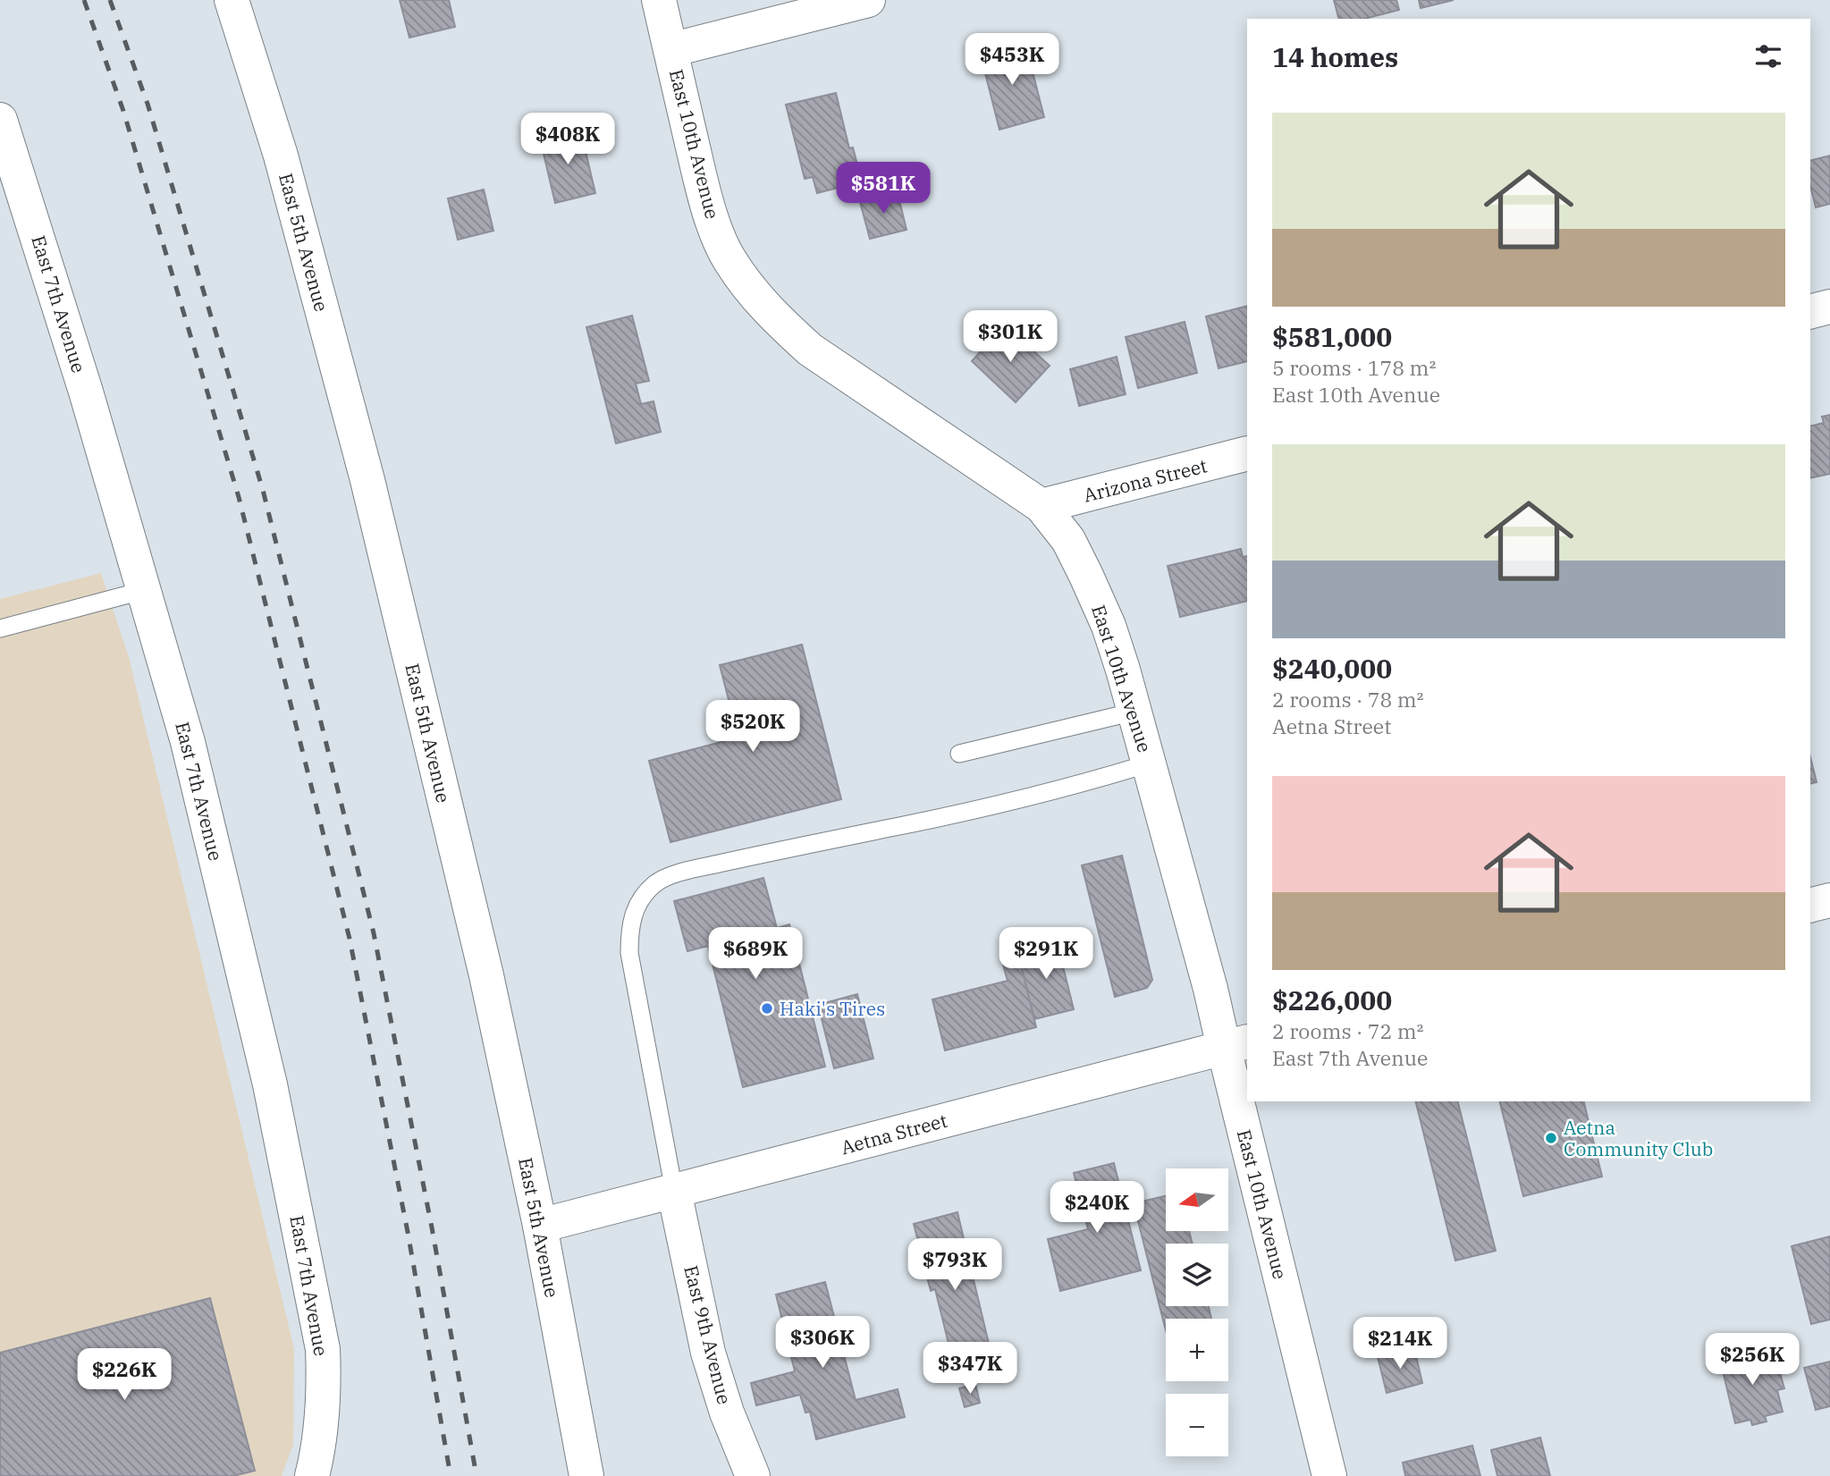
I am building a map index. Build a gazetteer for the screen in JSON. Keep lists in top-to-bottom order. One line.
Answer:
{"streets":{"street":["East 10th Avenue","East 5th Avenue","East 7th Avenue","Arizona Street","Aetna Street","East 9th Avenue"]},"crossings":[["East 10th Avenue","Arizona Street"],["East 10th Avenue","Aetna Street"],["East 5th Avenue","Aetna Street"],["Aetna Street","East 9th Avenue"]],"places":["Haki's Tires","Aetna Community Club"],"north":"left","page":{"heading":"14 homes","price":["$453K","$408K","$581K","$301K","$520K","$689K","$291K","$240K","$793K","$306K","$214K","$256K","$347K","$226K"],"list":[{"name":"$581,000","note":"5 rooms · 178 m² · East 10th Avenue"},{"name":"$240,000","note":"2 rooms · 78 m² · Aetna Street"},{"name":"$226,000","note":"2 rooms · 72 m² · East 7th Avenue"}],"map_buttons":["+","−"]}}
